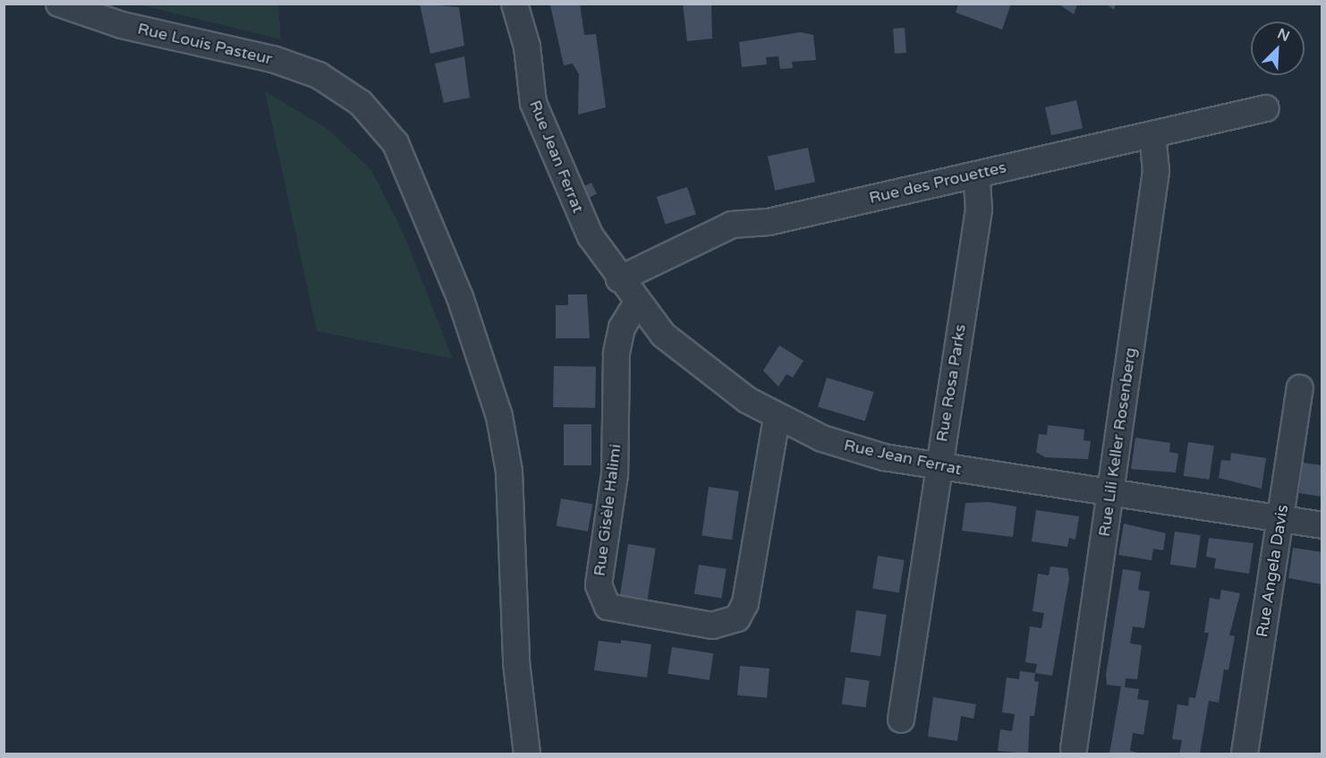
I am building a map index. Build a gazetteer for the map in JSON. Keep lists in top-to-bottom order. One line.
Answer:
{"streets":{"street":["Rue Louis Pasteur","Rue Jean Ferrat","Rue des Prouettes","Rue Rosa Parks","Rue Lili Keller Rosenberg","Rue Gisèle Halimi","Rue Angela Davis"]},"crossings":[["Rue Jean Ferrat","Rue des Prouettes"],["Rue Jean Ferrat","Rue Rosa Parks"],["Rue Jean Ferrat","Rue Lili Keller Rosenberg"],["Rue Jean Ferrat","Rue Gisèle Halimi"],["Rue Jean Ferrat","Rue Angela Davis"],["Rue des Prouettes","Rue Rosa Parks"],["Rue des Prouettes","Rue Lili Keller Rosenberg"]],"north":"top right"}
